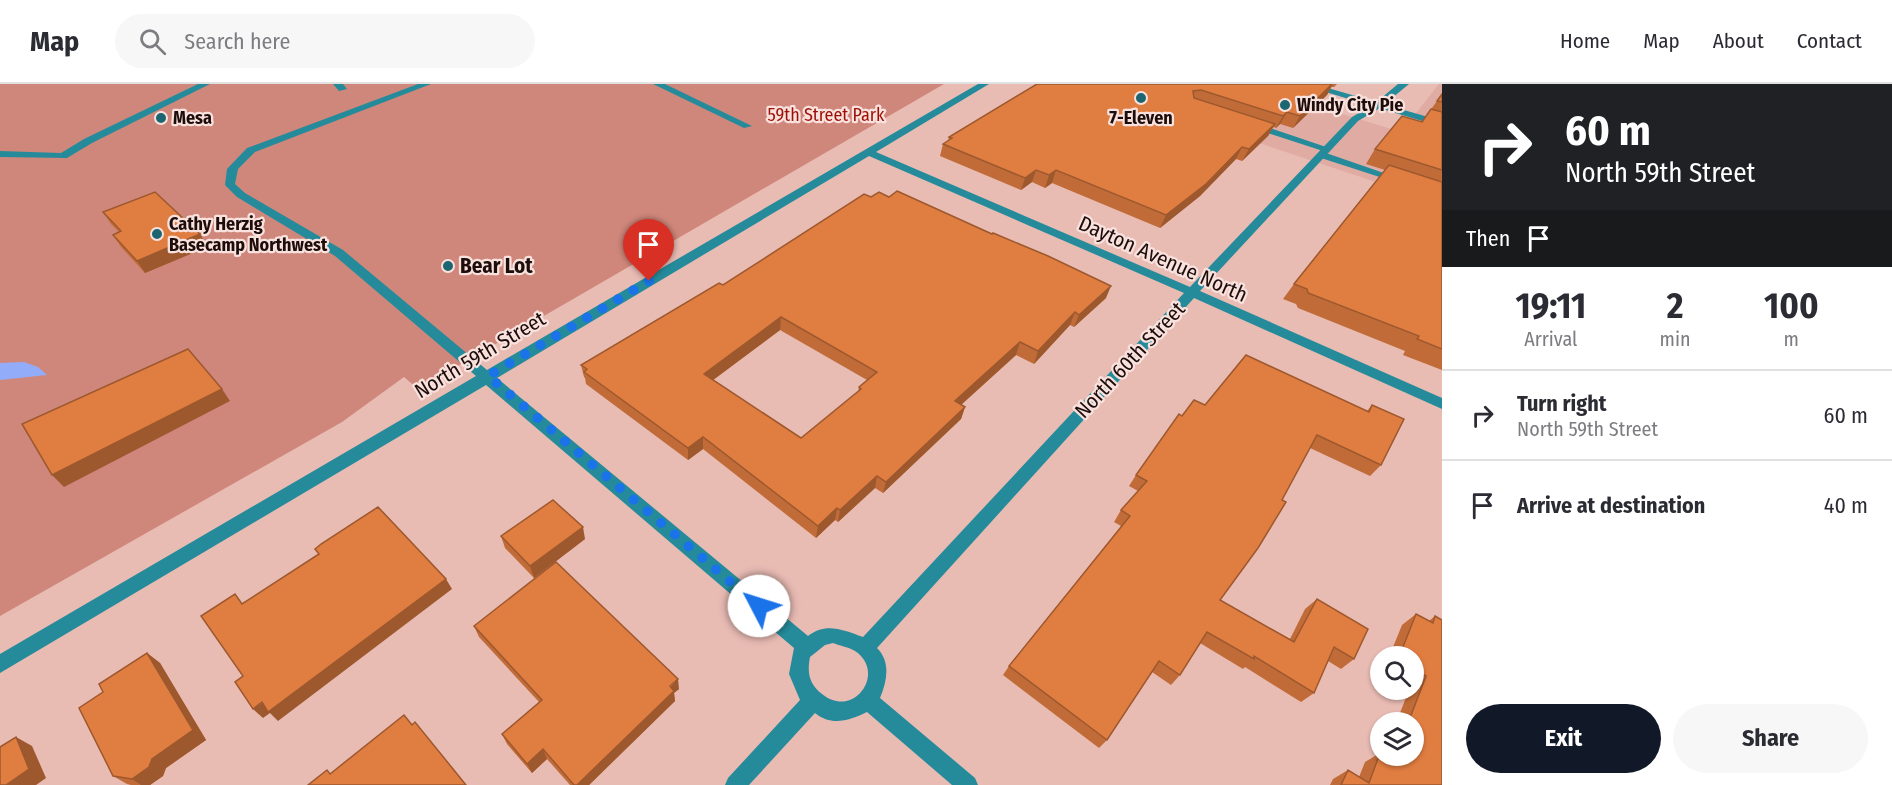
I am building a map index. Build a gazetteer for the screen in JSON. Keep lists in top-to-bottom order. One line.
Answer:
{"streets":{"street":["Dayton Avenue North","North 59th Street","North 60th Street"]},"crossings":[["Dayton Avenue North","North 59th Street"],["Dayton Avenue North","North 60th Street"]],"parks":["59th Street Park"],"places":["7-Eleven","Windy City Pie","Mesa","Cathy Herzig Basecamp Northwest","Bear Lot"],"page":{"header":"Map","search":"Search here","nav":["Home","Map","About","Contact"],"turn":["60 m","North 59th Street"],"then":"Then","eta":["19:11","Arrival","2","min","100","m"],"list":[{"name":"Turn right","note":"North 59th Street","value":"60 m"},{"name":"Arrive at destination","value":"40 m"}],"buttons":["Exit","Share"]}}
